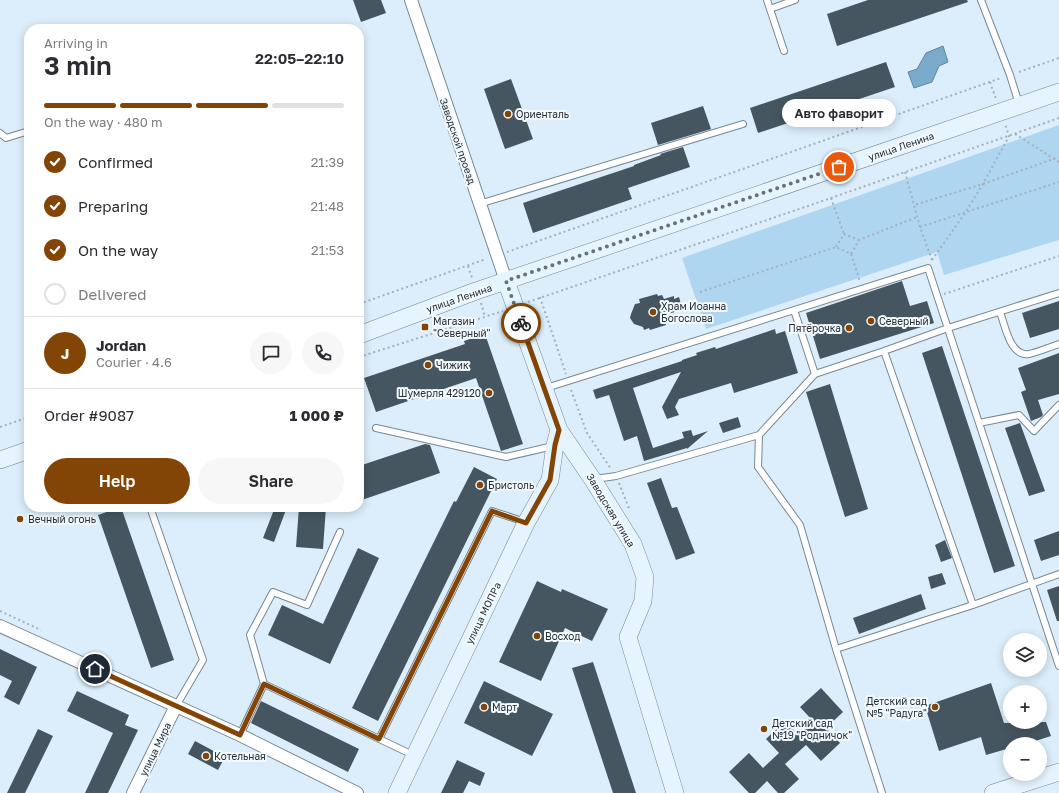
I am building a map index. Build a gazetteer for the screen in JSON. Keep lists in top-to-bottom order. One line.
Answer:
{"streets":{"street":["Заводской проезд","улица Ленина","Заводская улица","улица МОПРа","улица Мира"]},"crossings":[["Заводской проезд","улица Ленина"],["Заводской проезд","Заводская улица"],["улица Ленина","Заводская улица"],["Заводская улица","улица МОПРа"]],"places":{"other":["Ориенталь","Авто фаворит","Храм Иоанна Богослова","Северный","Пятёрочка","Чижик","Шумерля 429120","Бристоль","Вечный огонь","Восход","Март","Детский сад №5 \"Радуга\"","Детский сад №19 \"Родничок\"","Котельная"],"transit":["Магазин \"Северный\""]},"page":{"heading":["3 min","Arriving in","22:05–22:10"],"panel":["Jordan","Courier · 4.6","Order #9087","1 000 ₽"],"bar":"On the way · 480 m","bubble":"Авто фаворит","list":[["Confirmed","21:39"],["Preparing","21:48"],["On the way","21:53"],"Delivered"],"round":"J","buttons":["Help","Share"],"map_buttons":["+","−"]}}
